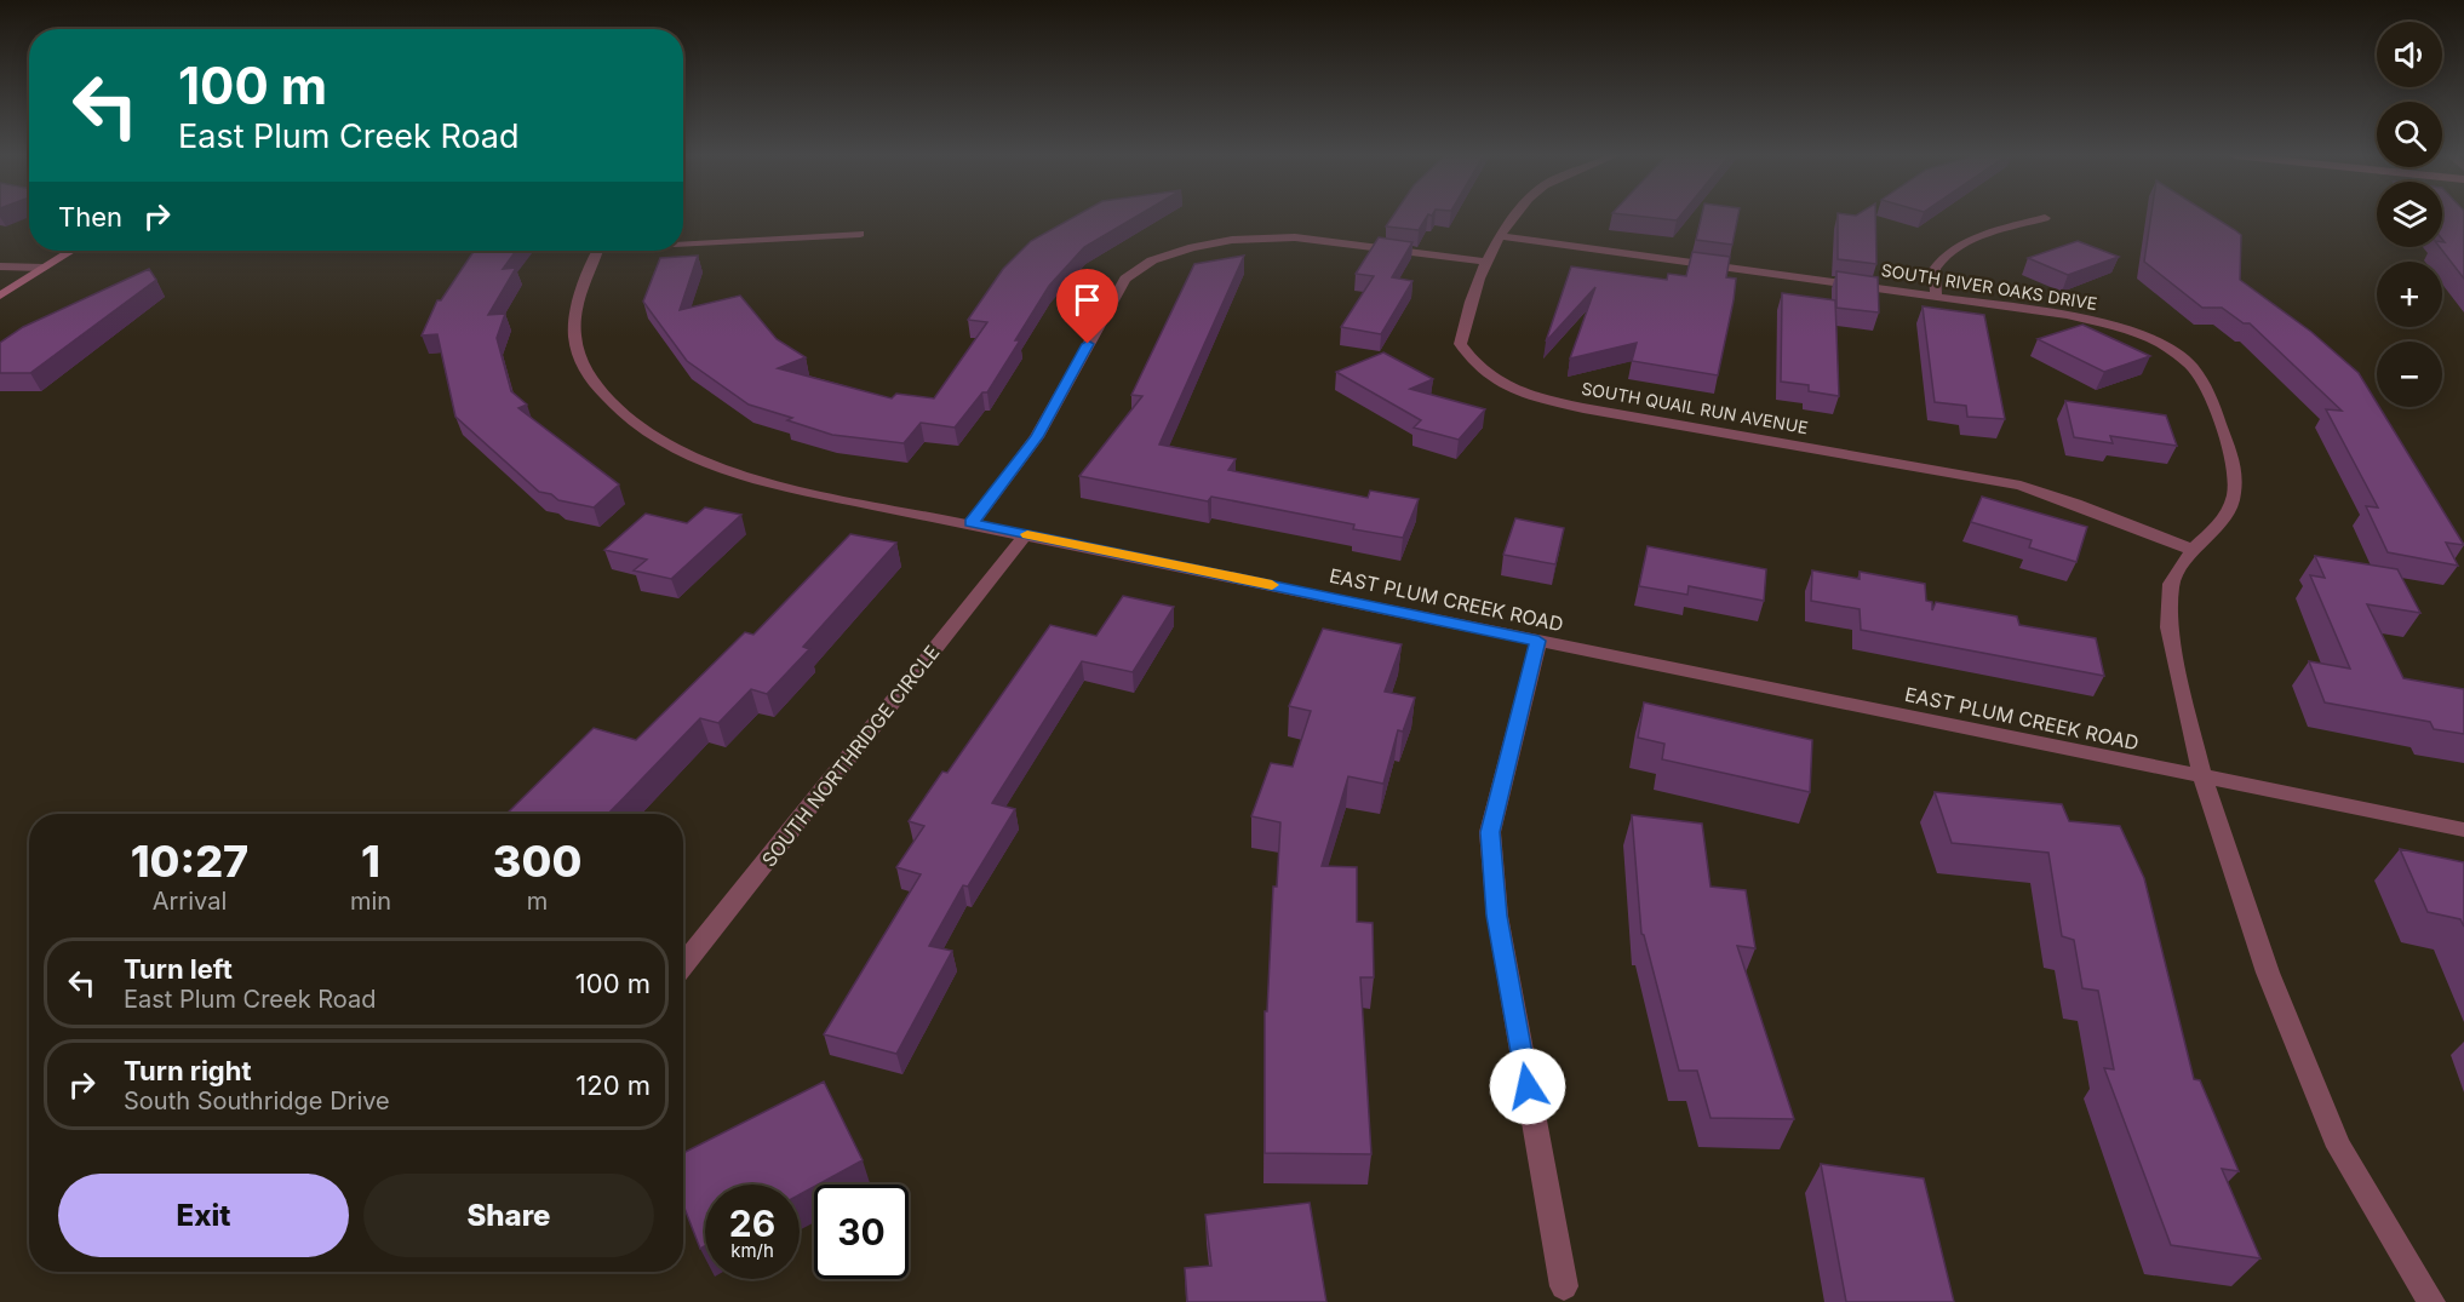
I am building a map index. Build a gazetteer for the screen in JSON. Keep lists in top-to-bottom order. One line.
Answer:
{"streets":{"street":["SOUTH RIVER OAKS DRIVE","SOUTH QUAIL RUN AVENUE","EAST PLUM CREEK ROAD","SOUTH NORTHRIDGE CIRCLE"]},"crossings":[["SOUTH RIVER OAKS DRIVE","SOUTH QUAIL RUN AVENUE"],["SOUTH RIVER OAKS DRIVE","EAST PLUM CREEK ROAD"],["EAST PLUM CREEK ROAD","SOUTH NORTHRIDGE CIRCLE"]],"page":{"map_buttons":["+","−"],"turn":["100 m","East Plum Creek Road"],"then":"Then","eta":["10:27","Arrival","1","min","300","m"],"list":[{"name":"Turn left","note":"East Plum Creek Road","value":"100 m"},{"name":"Turn right","note":"South Southridge Drive","value":"120 m"}],"buttons":["Exit","Share"],"speed":"26 km/h","limit":"30"}}
